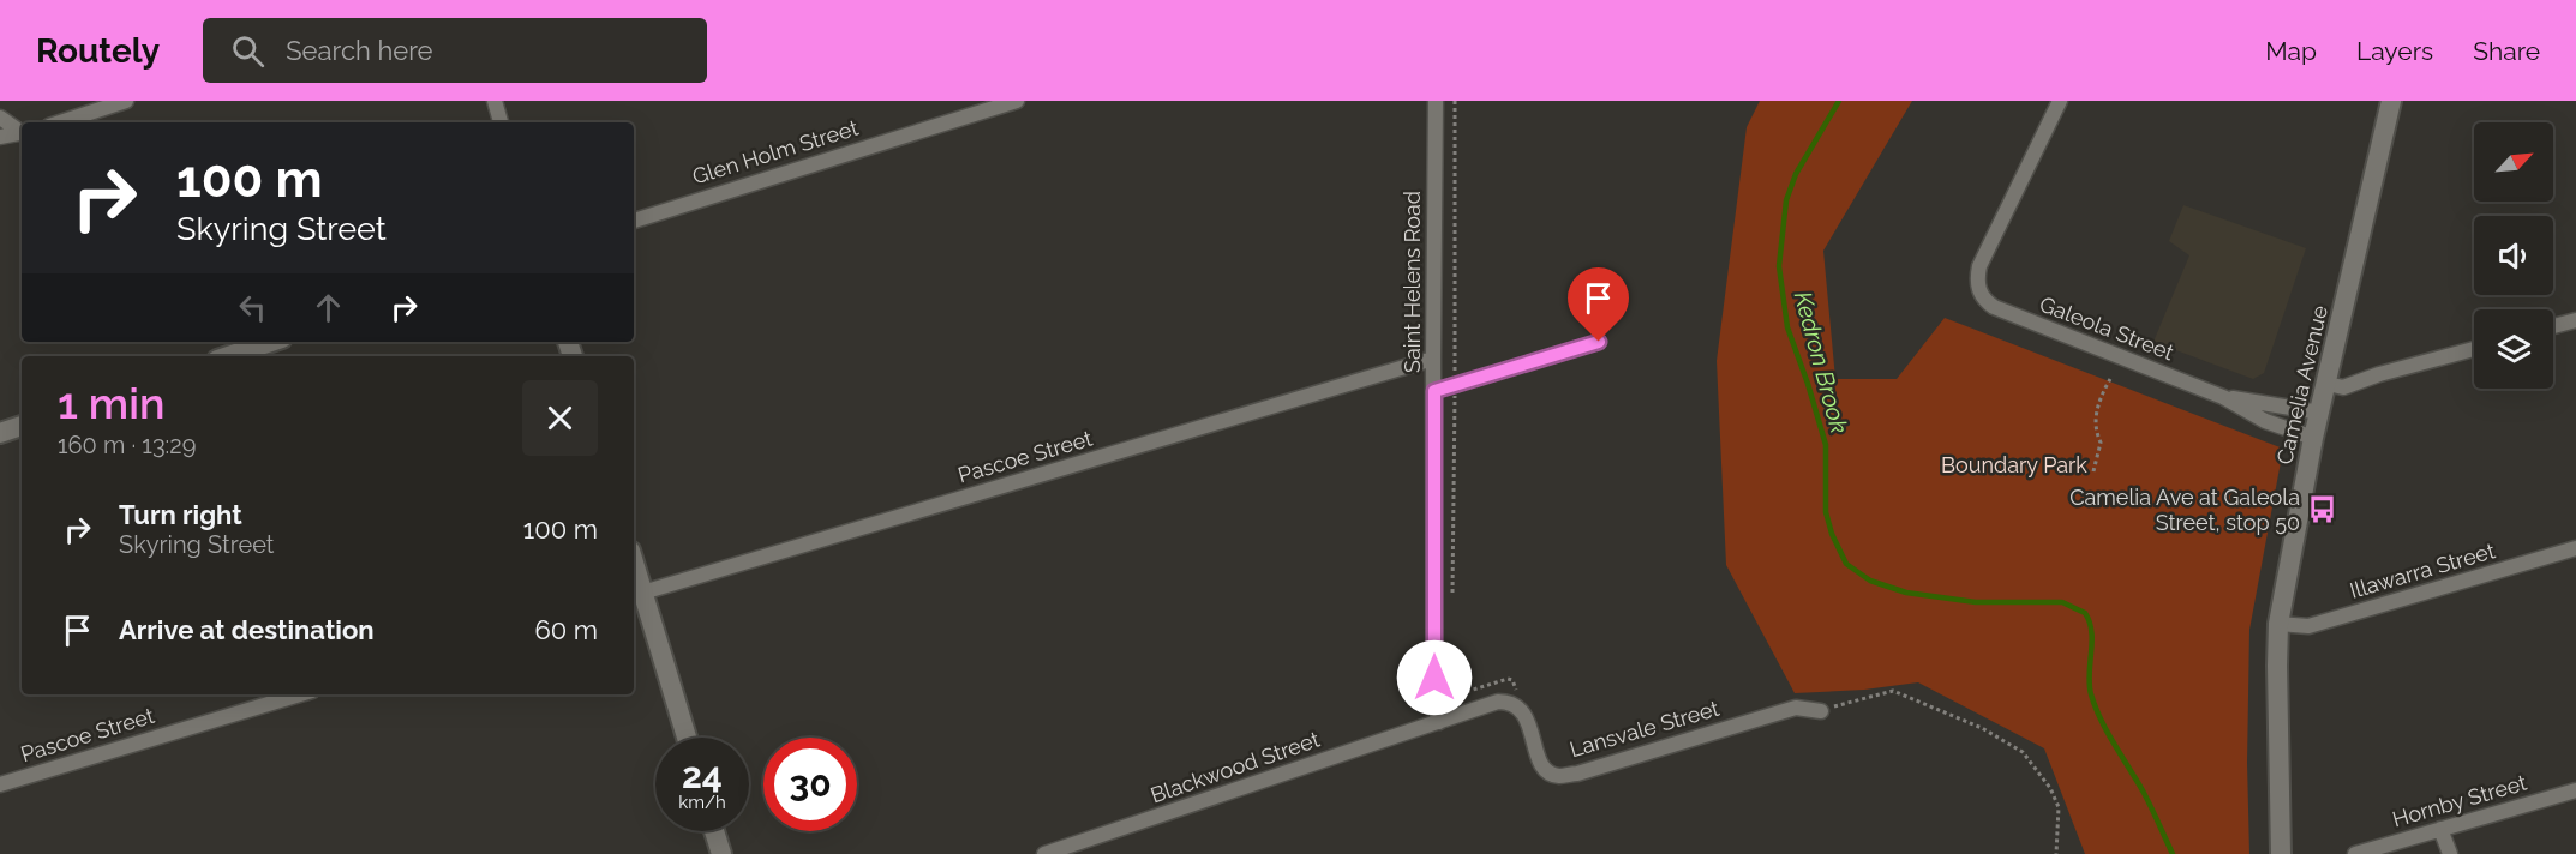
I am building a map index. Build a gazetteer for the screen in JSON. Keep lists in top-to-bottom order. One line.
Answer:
{"streets":{"street":["Glen Holm Street","Saint Helens Road","Galeola Street","Camelia Avenue","Pascoe Street","Illawarra Street","Lansvale Street","Blackwood Street","Hornby Street"]},"crossings":[["Saint Helens Road","Pascoe Street"],["Saint Helens Road","Blackwood Street"],["Galeola Street","Camelia Avenue"],["Camelia Avenue","Illawarra Street"]],"water":["Kedron Brook"],"parks":["Boundary Park"],"places":{"bus stop":["Camelia Ave at Galeola Street, stop 50"]},"north":"top right","page":{"header":"Routely","search":"Search here","nav":["Map","Layers","Share"],"turn":["100 m","Skyring Street"],"heading":["1 min","160 m · 13:29"],"list":[{"name":"Turn right","note":"Skyring Street","value":"100 m"},{"name":"Arrive at destination","value":"60 m"}],"speed":"24 km/h","limit":"30"}}
